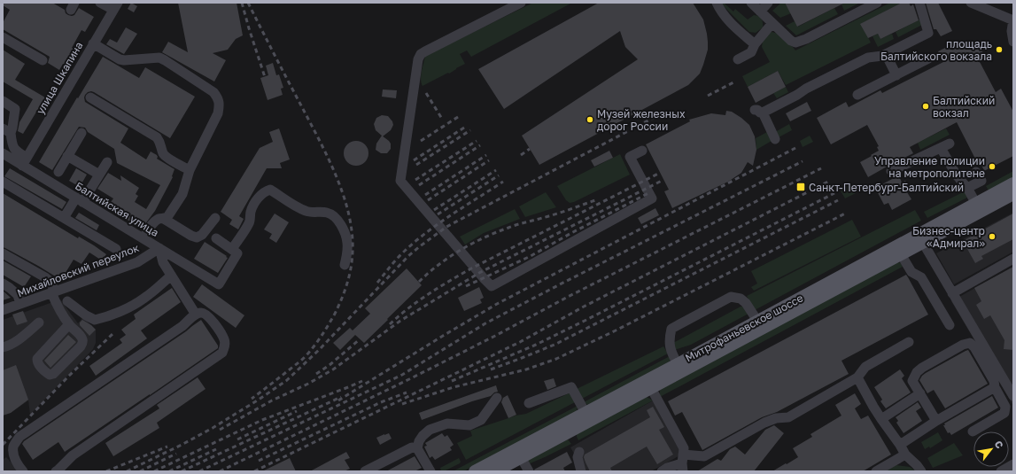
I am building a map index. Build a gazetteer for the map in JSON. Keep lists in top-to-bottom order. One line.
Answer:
{"streets":{"main road":["Митрофаньевское шоссе"],"street":["улица Шкапина","Балтийская улица","Михайловский переулок"]},"crossings":[["улица Шкапина","Балтийская улица"],["Балтийская улица","Михайловский переулок"]],"places":{"other":["площадь Балтийского вокзала","Балтийский вокзал","Музей железных дорог России","Управление полиции на метрополитене","Бизнес-центр «Адмирал»"],"transit":["Санкт-Петербург-Балтийский"]},"north":"top right"}
